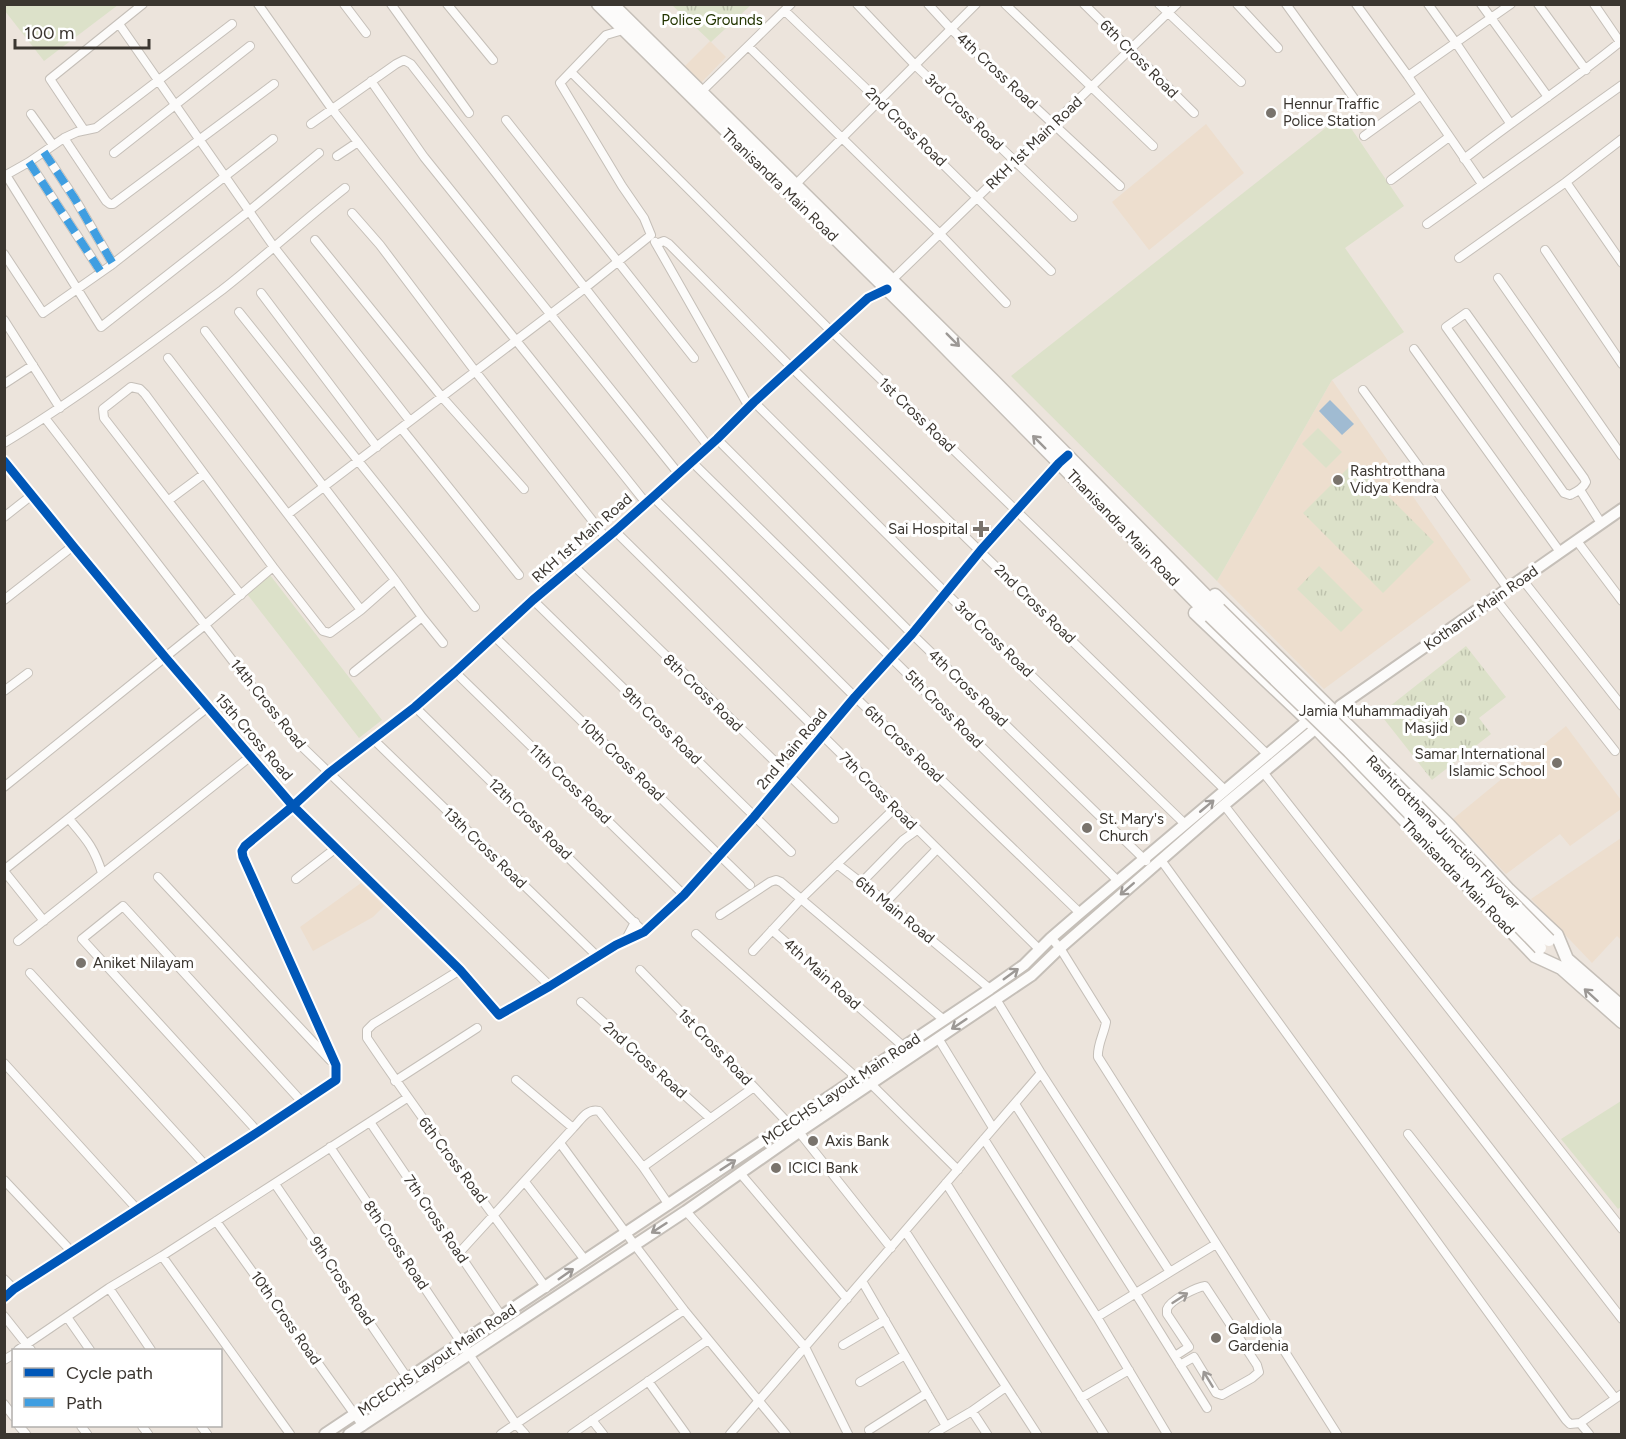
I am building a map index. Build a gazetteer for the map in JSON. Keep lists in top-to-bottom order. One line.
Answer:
{"streets":{"main road":["Thanisandra Main Road","Kothanur Main Road","Rashtrotthana Junction Flyover","MCECHS Layout Main Road"],"street":["6th Cross Road","4th Cross Road","3rd Cross Road","2nd Cross Road","RKH 1st Main Road","1st Cross Road","8th Cross Road","14th Cross Road","5th Cross Road","9th Cross Road","15th Cross Road","2nd Main Road","10th Cross Road","11th Cross Road","7th Cross Road","12th Cross Road","13th Cross Road","6th Main Road","4th Main Road"]},"crossings":[["6th Cross Road","RKH 1st Main Road"],["6th Cross Road","15th Cross Road"],["6th Cross Road","2nd Main Road"],["6th Cross Road","MCECHS Layout Main Road"],["4th Cross Road","RKH 1st Main Road"],["4th Cross Road","2nd Main Road"],["4th Cross Road","MCECHS Layout Main Road"],["3rd Cross Road","2nd Cross Road"],["3rd Cross Road","RKH 1st Main Road"],["3rd Cross Road","1st Cross Road"],["3rd Cross Road","2nd Main Road"],["3rd Cross Road","MCECHS Layout Main Road"],["2nd Cross Road","RKH 1st Main Road"],["2nd Cross Road","2nd Main Road"],["2nd Cross Road","MCECHS Layout Main Road"],["RKH 1st Main Road","Thanisandra Main Road"],["RKH 1st Main Road","1st Cross Road"],["RKH 1st Main Road","8th Cross Road"],["RKH 1st Main Road","14th Cross Road"],["RKH 1st Main Road","5th Cross Road"],["RKH 1st Main Road","9th Cross Road"],["RKH 1st Main Road","15th Cross Road"],["RKH 1st Main Road","10th Cross Road"],["RKH 1st Main Road","11th Cross Road"],["RKH 1st Main Road","7th Cross Road"],["RKH 1st Main Road","12th Cross Road"],["RKH 1st Main Road","13th Cross Road"],["Thanisandra Main Road","Kothanur Main Road"],["Thanisandra Main Road","2nd Main Road"],["Thanisandra Main Road","Rashtrotthana Junction Flyover"],["Thanisandra Main Road","MCECHS Layout Main Road"],["1st Cross Road","2nd Main Road"],["1st Cross Road","MCECHS Layout Main Road"],["Kothanur Main Road","MCECHS Layout Main Road"],["8th Cross Road","2nd Main Road"],["8th Cross Road","MCECHS Layout Main Road"],["14th Cross Road","2nd Main Road"],["5th Cross Road","2nd Main Road"],["5th Cross Road","MCECHS Layout Main Road"],["9th Cross Road","2nd Main Road"],["9th Cross Road","MCECHS Layout Main Road"],["15th Cross Road","2nd Main Road"],["2nd Main Road","10th Cross Road"],["2nd Main Road","11th Cross Road"],["2nd Main Road","7th Cross Road"],["2nd Main Road","12th Cross Road"],["2nd Main Road","13th Cross Road"],["10th Cross Road","MCECHS Layout Main Road"],["7th Cross Road","MCECHS Layout Main Road"],["6th Main Road","MCECHS Layout Main Road"],["4th Main Road","MCECHS Layout Main Road"]],"parks":["Police Grounds"],"places":{"other":["Hennur Traffic Police Station","Rashtrotthana Vidya Kendra","Jamia Muhammadiyah Masjid","Samar International Islamic School","St. Mary's Church","Aniket Nilayam","Axis Bank","ICICI Bank","Galdiola Gardenia"],"health":["Sai Hospital"]},"legend":["Cycle path","Path"],"scale_bar":"100 m"}
